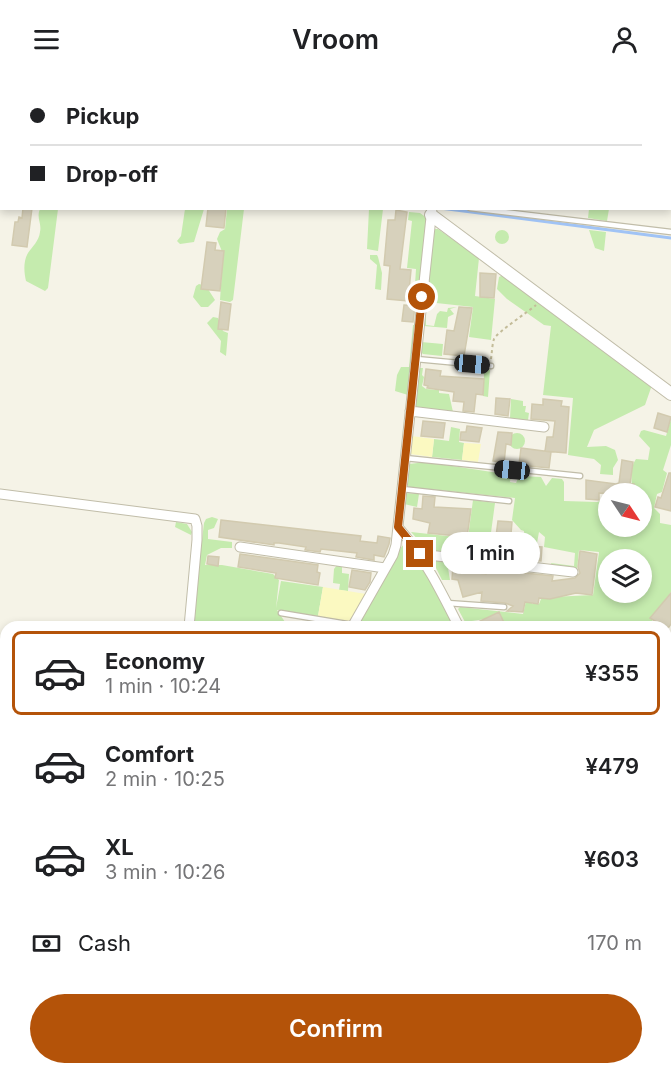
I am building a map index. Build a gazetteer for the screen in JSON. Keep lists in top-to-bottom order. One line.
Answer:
{"north":"bottom right","page":{"header":"Vroom","banner":["Pickup","Drop-off"],"bubble":"1 min","list":[{"name":"Economy","note":"1 min · 10:24","value":"¥355"},{"name":"Comfort","note":"2 min · 10:25","value":"¥479"},{"name":"XL","note":"3 min · 10:26","value":"¥603"}],"pay":["Cash","170 m"],"buttons":"Confirm"}}
